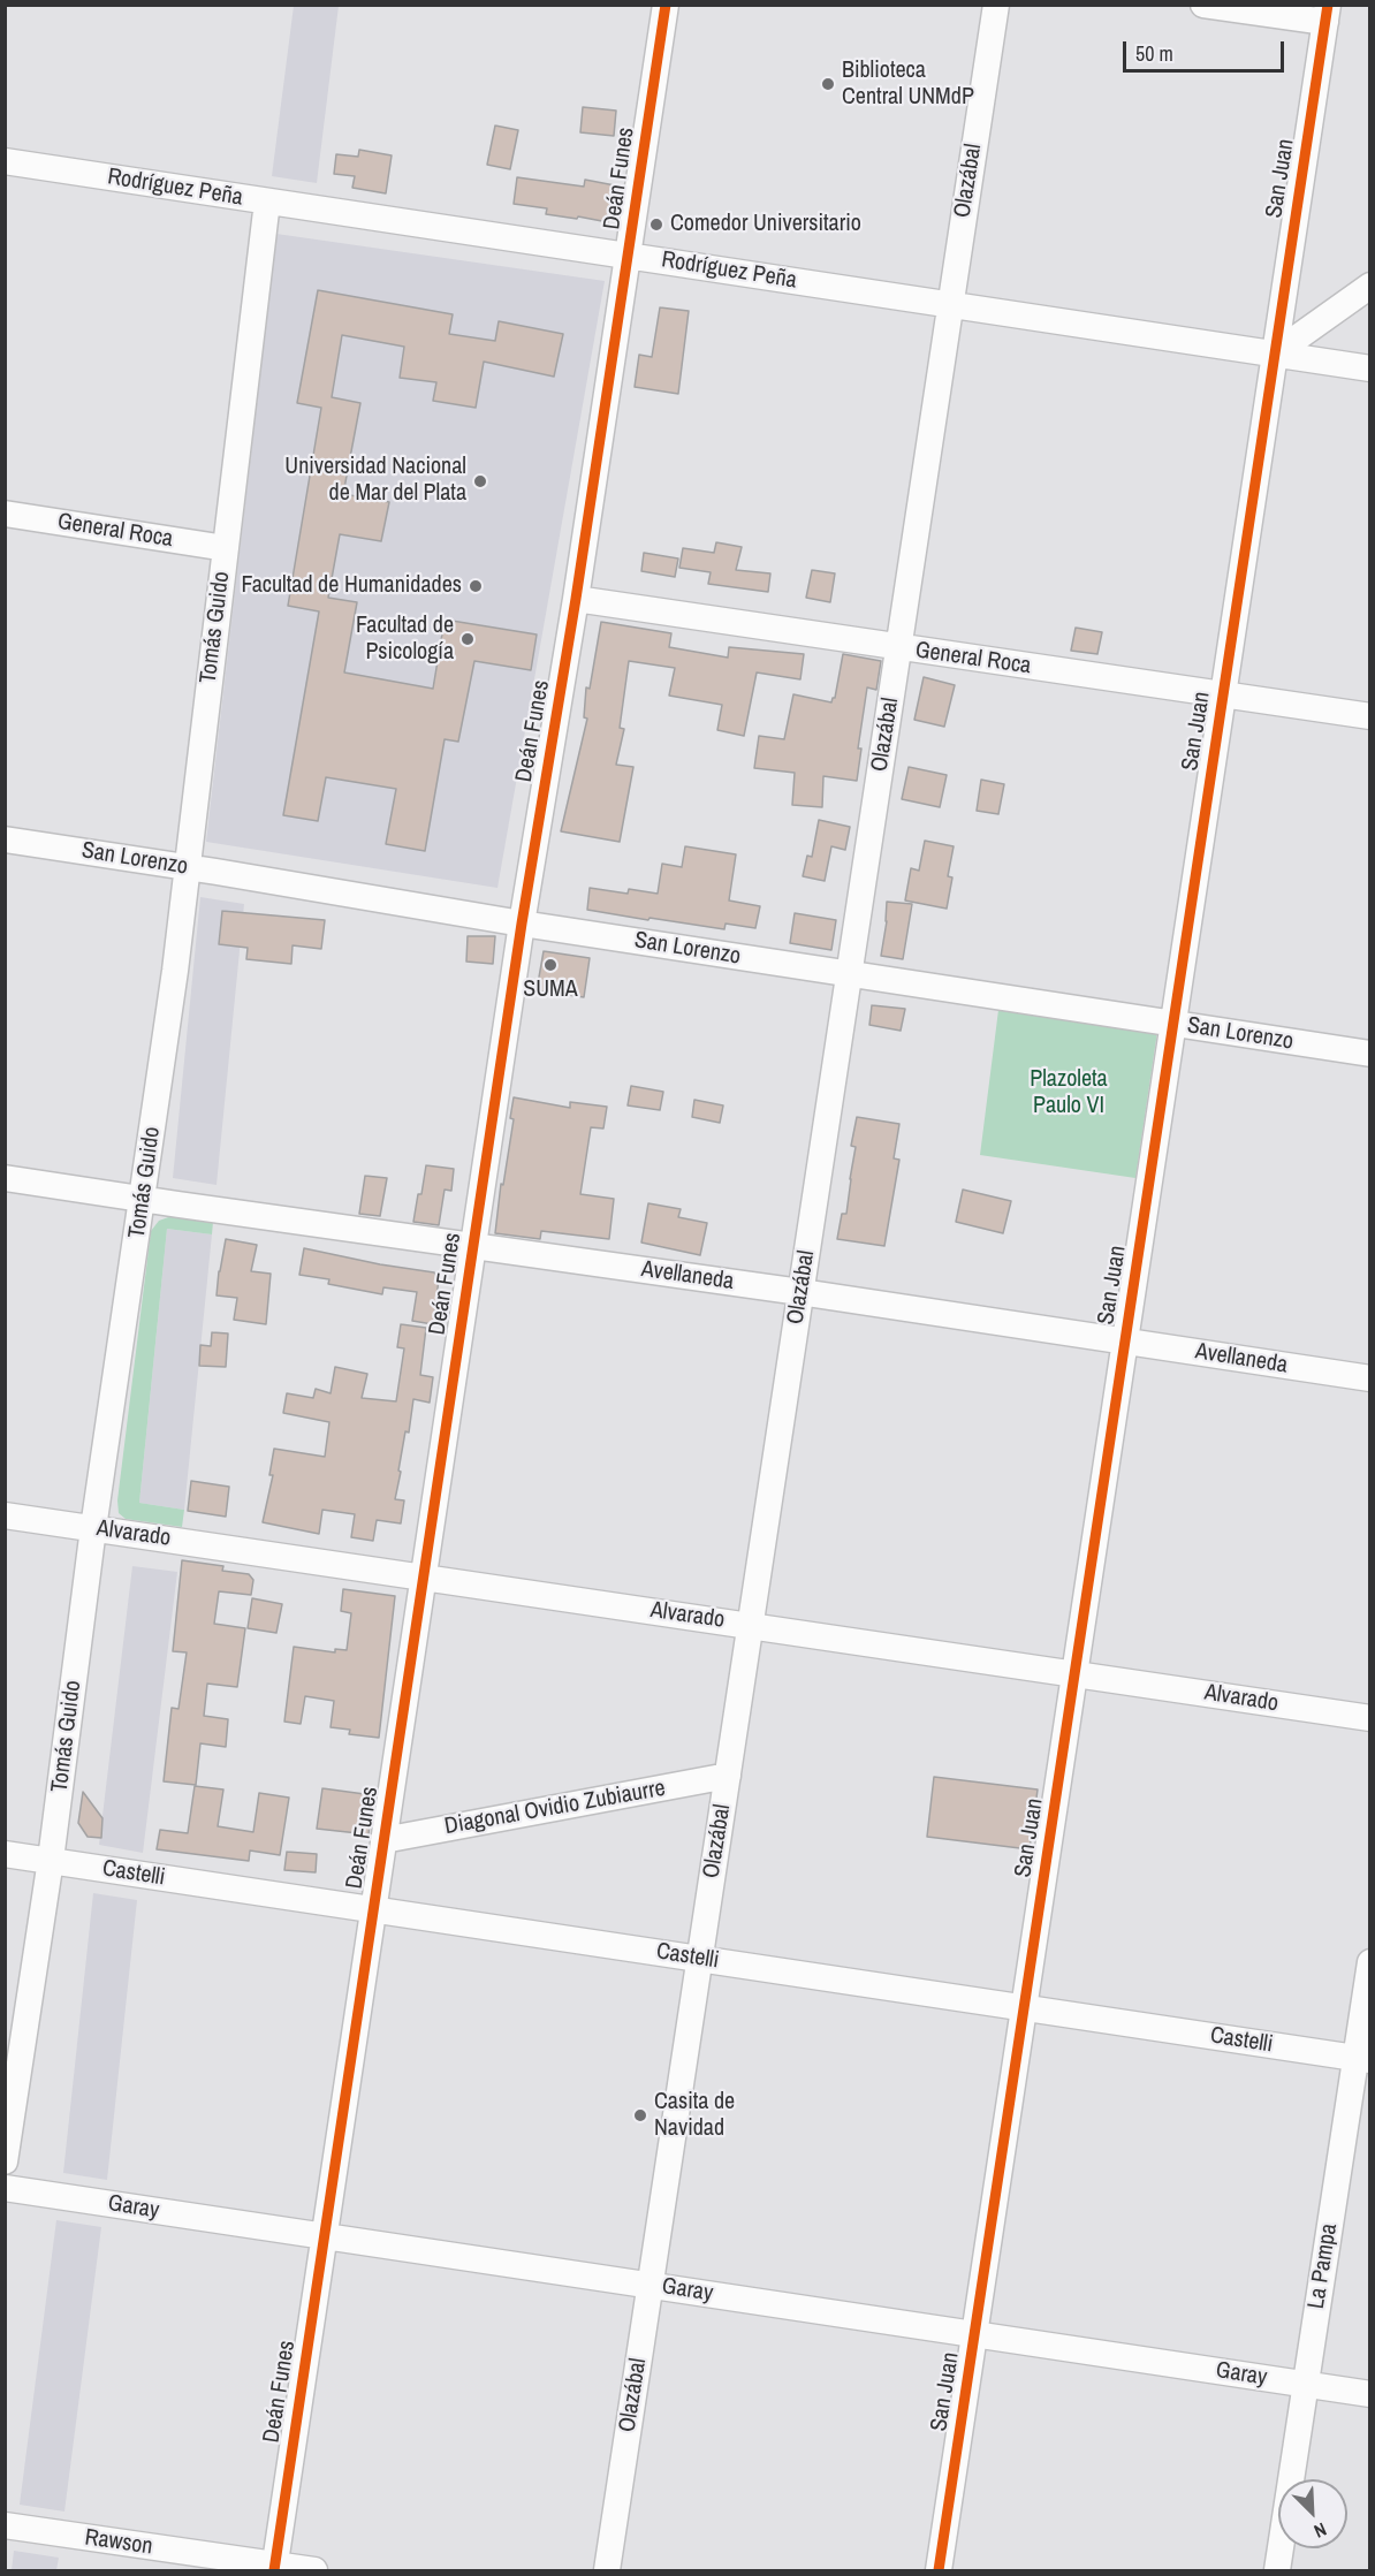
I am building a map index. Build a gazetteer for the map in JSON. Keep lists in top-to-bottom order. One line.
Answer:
{"streets":{"street":["Deán Funes","San Juan","Olazábal","Rodríguez Peña","General Roca","Tomás Guido","San Lorenzo","Avellaneda","Alvarado","Diagonal Ovidio Zubiaurre","Castelli","Garay","La Pampa","Rawson"]},"crossings":[["Deán Funes","Rodríguez Peña"],["Deán Funes","General Roca"],["Deán Funes","San Lorenzo"],["Deán Funes","Avellaneda"],["Deán Funes","Alvarado"],["Deán Funes","Diagonal Ovidio Zubiaurre"],["Deán Funes","Castelli"],["Deán Funes","Garay"],["Deán Funes","Rawson"],["San Juan","Rodríguez Peña"],["San Juan","General Roca"],["San Juan","San Lorenzo"],["San Juan","Avellaneda"],["San Juan","Alvarado"],["San Juan","Castelli"],["San Juan","Garay"],["Olazábal","Rodríguez Peña"],["Olazábal","General Roca"],["Olazábal","San Lorenzo"],["Olazábal","Avellaneda"],["Olazábal","Alvarado"],["Olazábal","Diagonal Ovidio Zubiaurre"],["Olazábal","Castelli"],["Olazábal","Garay"],["Rodríguez Peña","Tomás Guido"],["General Roca","Tomás Guido"],["Tomás Guido","San Lorenzo"],["Tomás Guido","Avellaneda"],["Tomás Guido","Alvarado"],["Tomás Guido","Castelli"],["Castelli","La Pampa"],["Garay","La Pampa"]],"parks":["Plazoleta Paulo VI"],"places":["Biblioteca Central UNMdP","Comedor Universitario","Universidad Nacional de Mar del Plata","Facultad de Humanidades","Facultad de Psicología","SUMA","Casita de Navidad"],"scale_bar":"50 m","north":"bottom right"}
